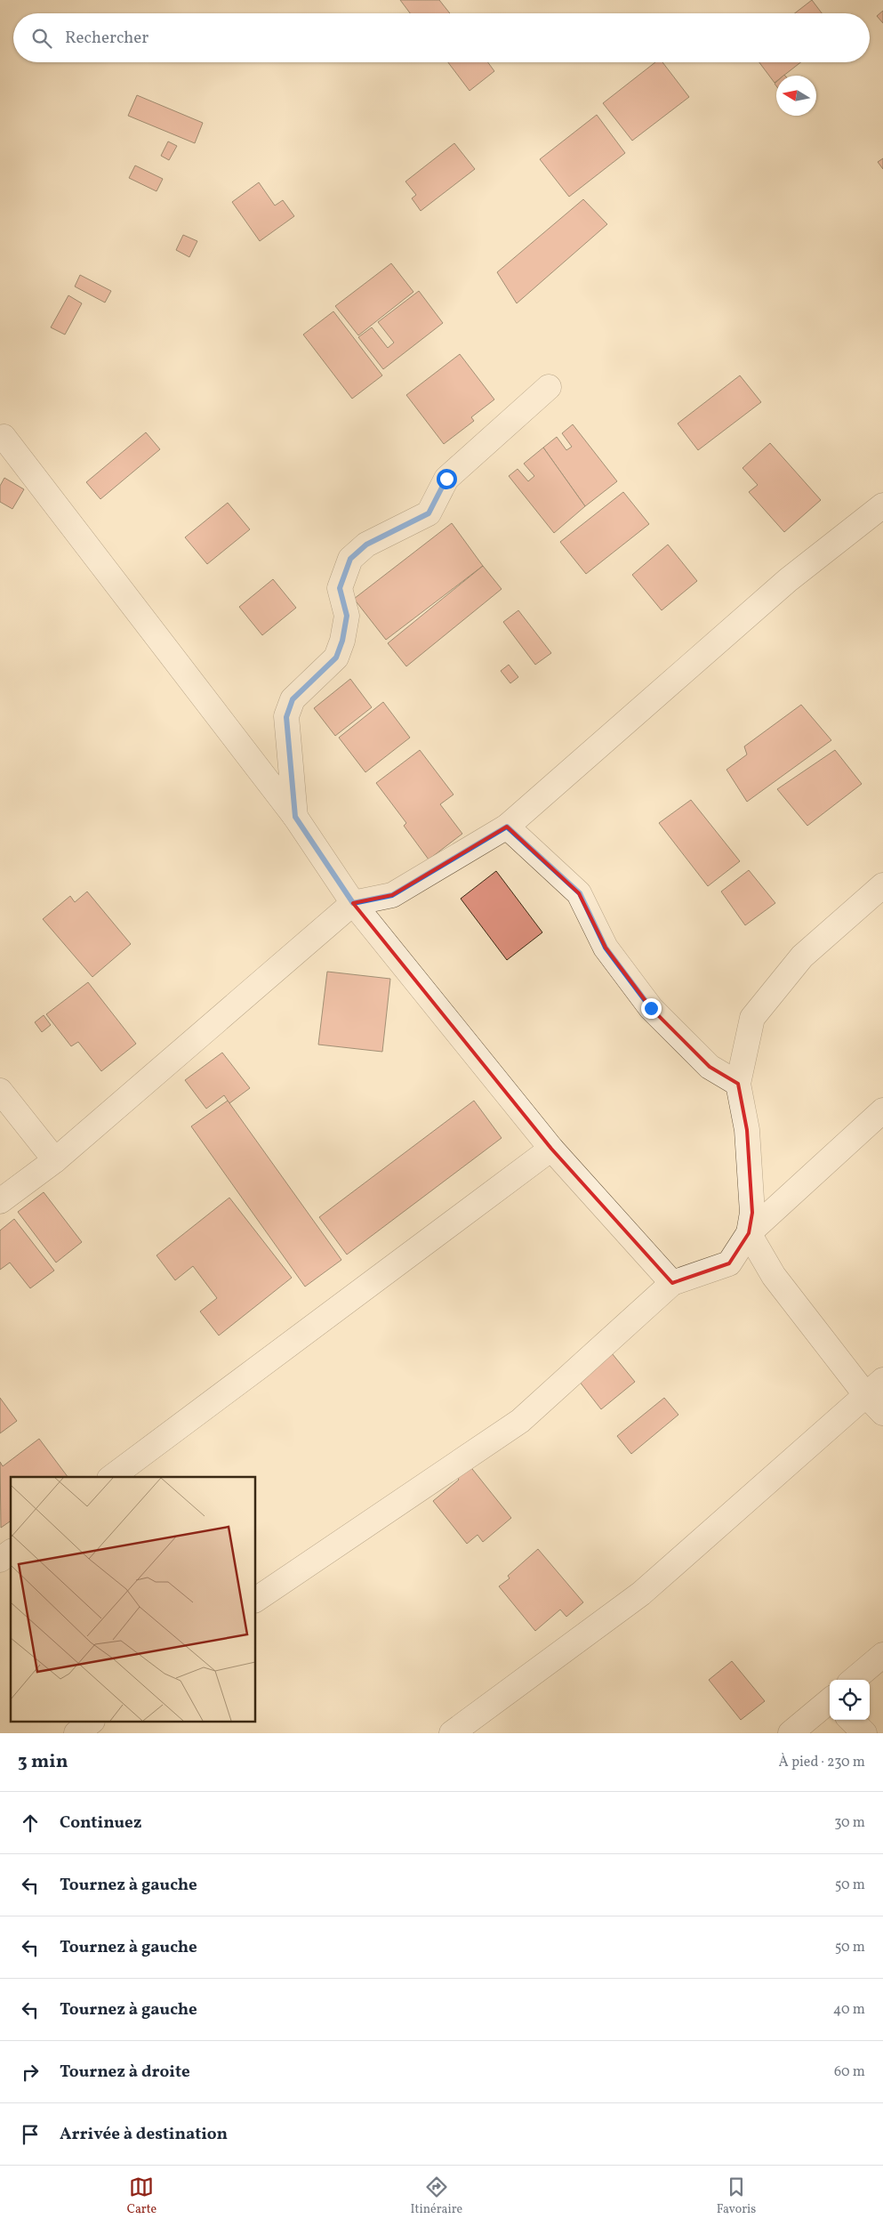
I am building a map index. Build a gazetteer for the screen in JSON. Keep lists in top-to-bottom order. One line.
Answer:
{"north":"left","page":{"search":"Rechercher","heading":["3 min","À pied · 230 m"],"list":[["Continuez","30 m"],["Tournez à gauche","50 m"],["Tournez à gauche","50 m"],["Tournez à gauche","40 m"],["Tournez à droite","60 m"],"Arrivée à destination"],"nav":["Carte","Itinéraire","Favoris"]}}
